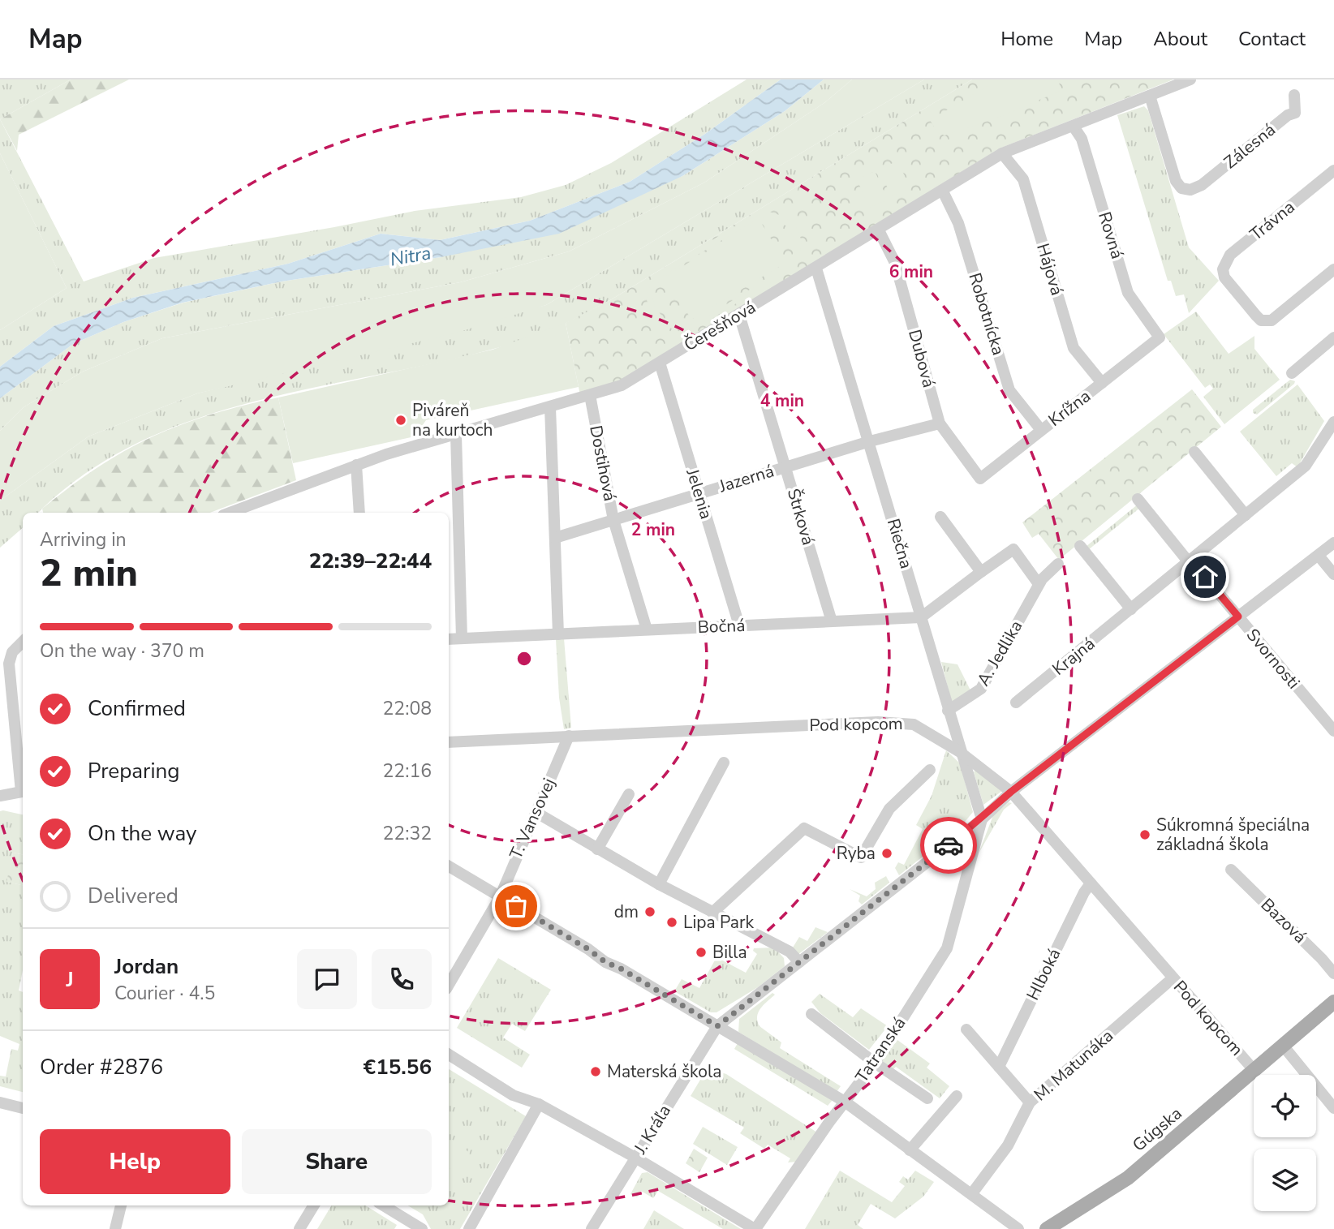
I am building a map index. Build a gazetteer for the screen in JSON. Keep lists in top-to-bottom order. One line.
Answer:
{"streets":{"main road":["Gúgska"],"street":["Zálesná","Trávna","Rovná","Hájová","Robotnícka","Čerešňová","Dubová","Krížna","Dostihová","Jazerná","Jelenia","Štrková","Riečna","Bočná","A. Jedlika","Krajná","Svornosti","Pod kopcom","T. Vansovej","Bazová","Hlboká","Tatranská","M. Matunáka","J. Kráľa"]},"crossings":[["Zálesná","Čerešňová"],["Rovná","Čerešňová"],["Rovná","Krížna"],["Hájová","Čerešňová"],["Hájová","Krížna"],["Robotnícka","Čerešňová"],["Robotnícka","Krížna"],["Čerešňová","Dubová"],["Čerešňová","Dostihová"],["Čerešňová","Jelenia"],["Čerešňová","Štrková"],["Čerešňová","Riečna"],["Dubová","Krížna"],["Dubová","Jazerná"],["Dostihová","Jazerná"],["Dostihová","Bočná"],["Jazerná","Jelenia"],["Jazerná","Štrková"],["Jazerná","Riečna"],["Jelenia","Bočná"],["Štrková","Bočná"],["Riečna","Bočná"],["Riečna","A. Jedlika"],["Riečna","Pod kopcom"],["Riečna","Tatranská"],["Riečna","J. Kráľa"],["Krajná","Svornosti"],["Pod kopcom","T. Vansovej"],["Pod kopcom","Hlboká"],["Pod kopcom","M. Matunáka"],["Pod kopcom","Gúgska"],["Tatranská","J. Kráľa"]],"water":["Nitra"],"places":["Piváreň na kurtoch","Súkromná špeciálna základná škola","Ryba","dm","Lipa Park","Billa","Materská škola"],"page":{"header":"Map","nav":["Home","Map","About","Contact"],"heading":["2 min","Arriving in","22:39–22:44"],"panel":["Jordan","Courier · 4.5","Order #2876","€15.56"],"bar":"On the way · 370 m","list":[["Confirmed","22:08"],["Preparing","22:16"],["On the way","22:32"],"Delivered"],"round":"J","buttons":["Help","Share"]},"rings":["6 min","4 min","2 min"]}
